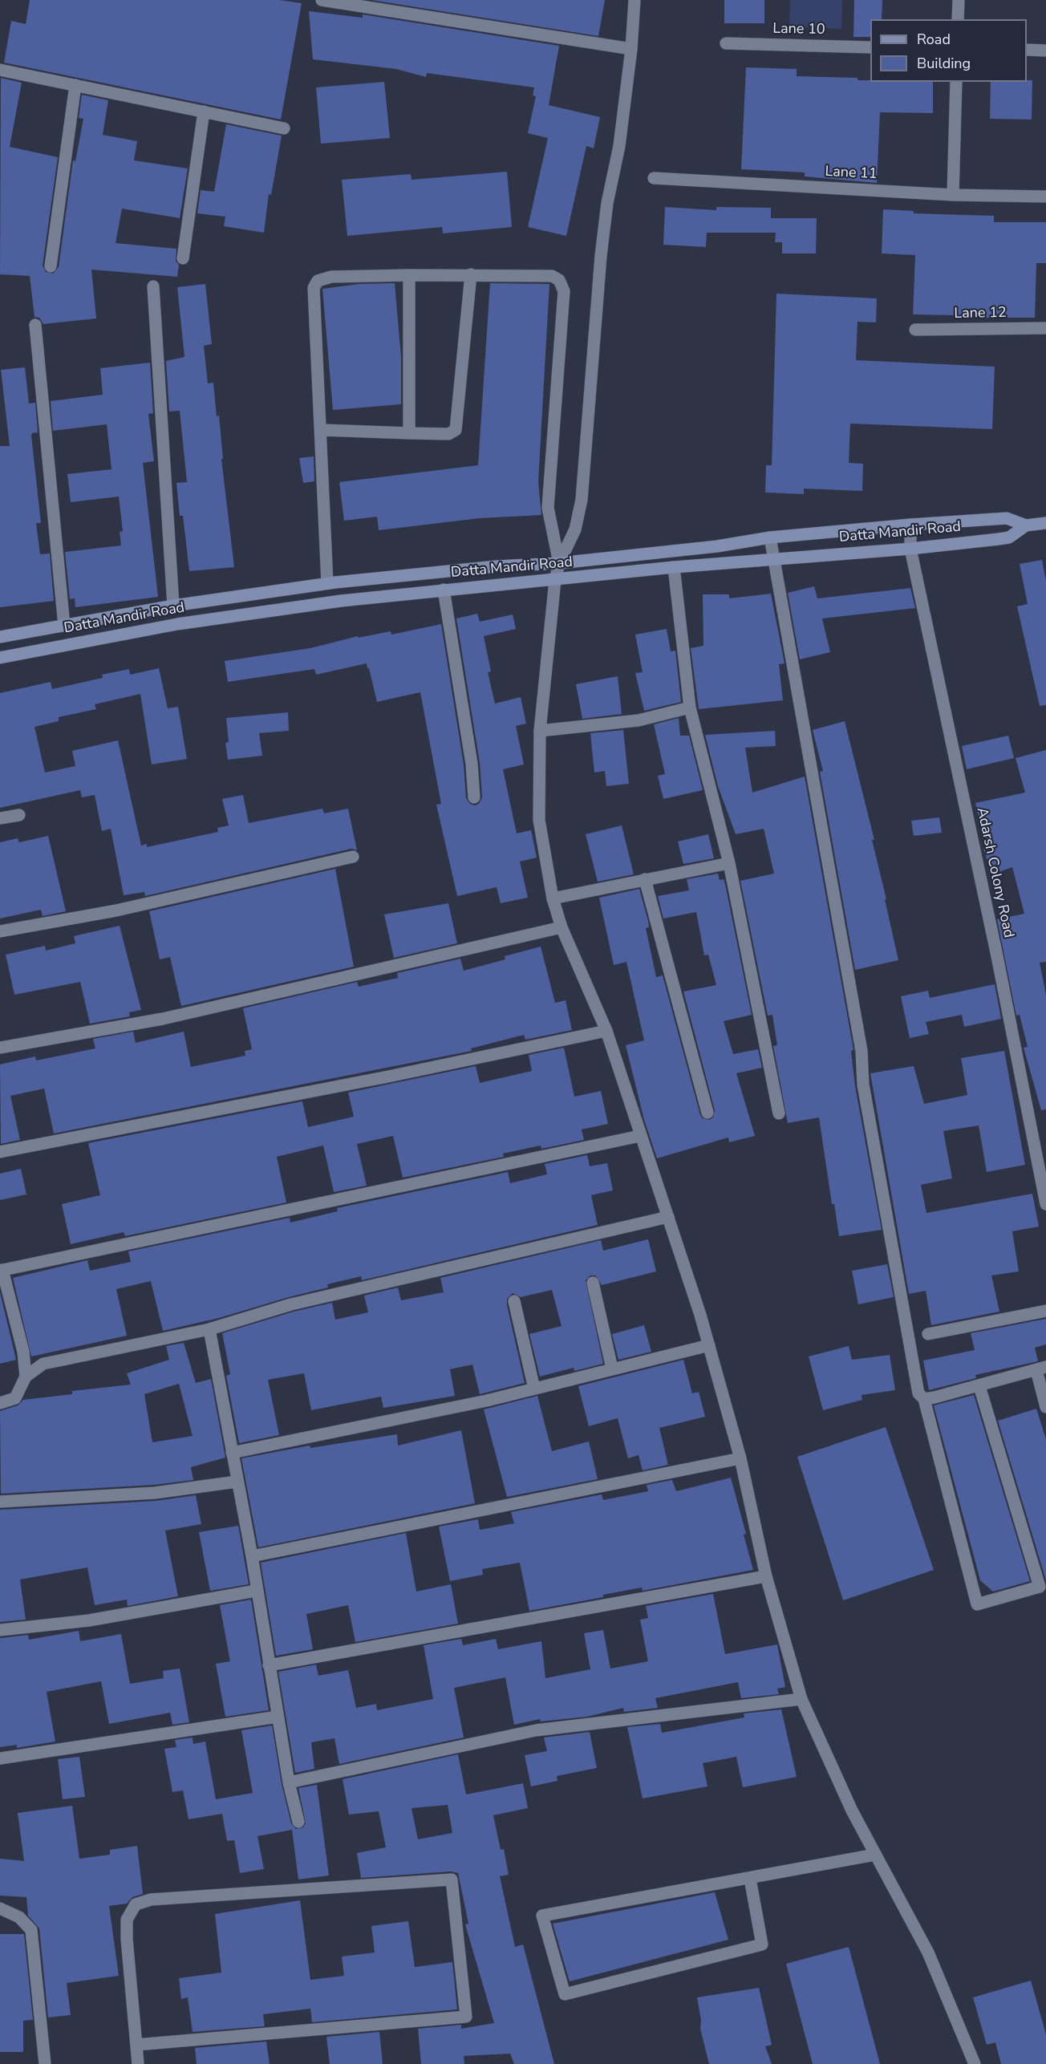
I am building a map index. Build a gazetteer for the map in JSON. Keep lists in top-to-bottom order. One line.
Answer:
{"streets":{"main road":["Datta Mandir Road"],"street":["Lane 10","Lane 11","Lane 12","Adarsh Colony Road"]},"crossings":[["Datta Mandir Road","Adarsh Colony Road"]],"legend":["Road","Building"]}
